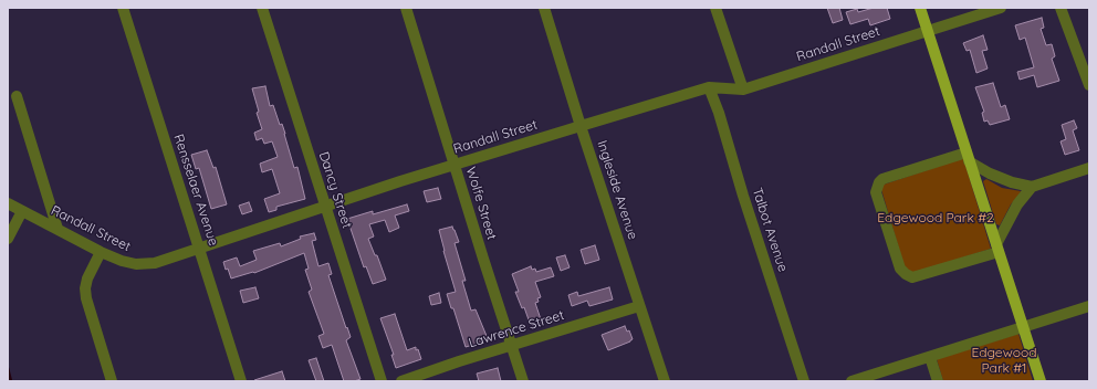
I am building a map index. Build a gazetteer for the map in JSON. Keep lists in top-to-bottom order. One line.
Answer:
{"streets":{"street":["Randall Street","Rensselaer Avenue","Dancy Street","Ingleside Avenue","Wolfe Street","Talbot Avenue","Lawrence Street"]},"crossings":[["Randall Street","Rensselaer Avenue"],["Randall Street","Dancy Street"],["Randall Street","Ingleside Avenue"],["Randall Street","Wolfe Street"],["Randall Street","Talbot Avenue"],["Ingleside Avenue","Lawrence Street"],["Wolfe Street","Lawrence Street"]],"parks":["Edgewood Park #2","Edgewood Park #1"]}
